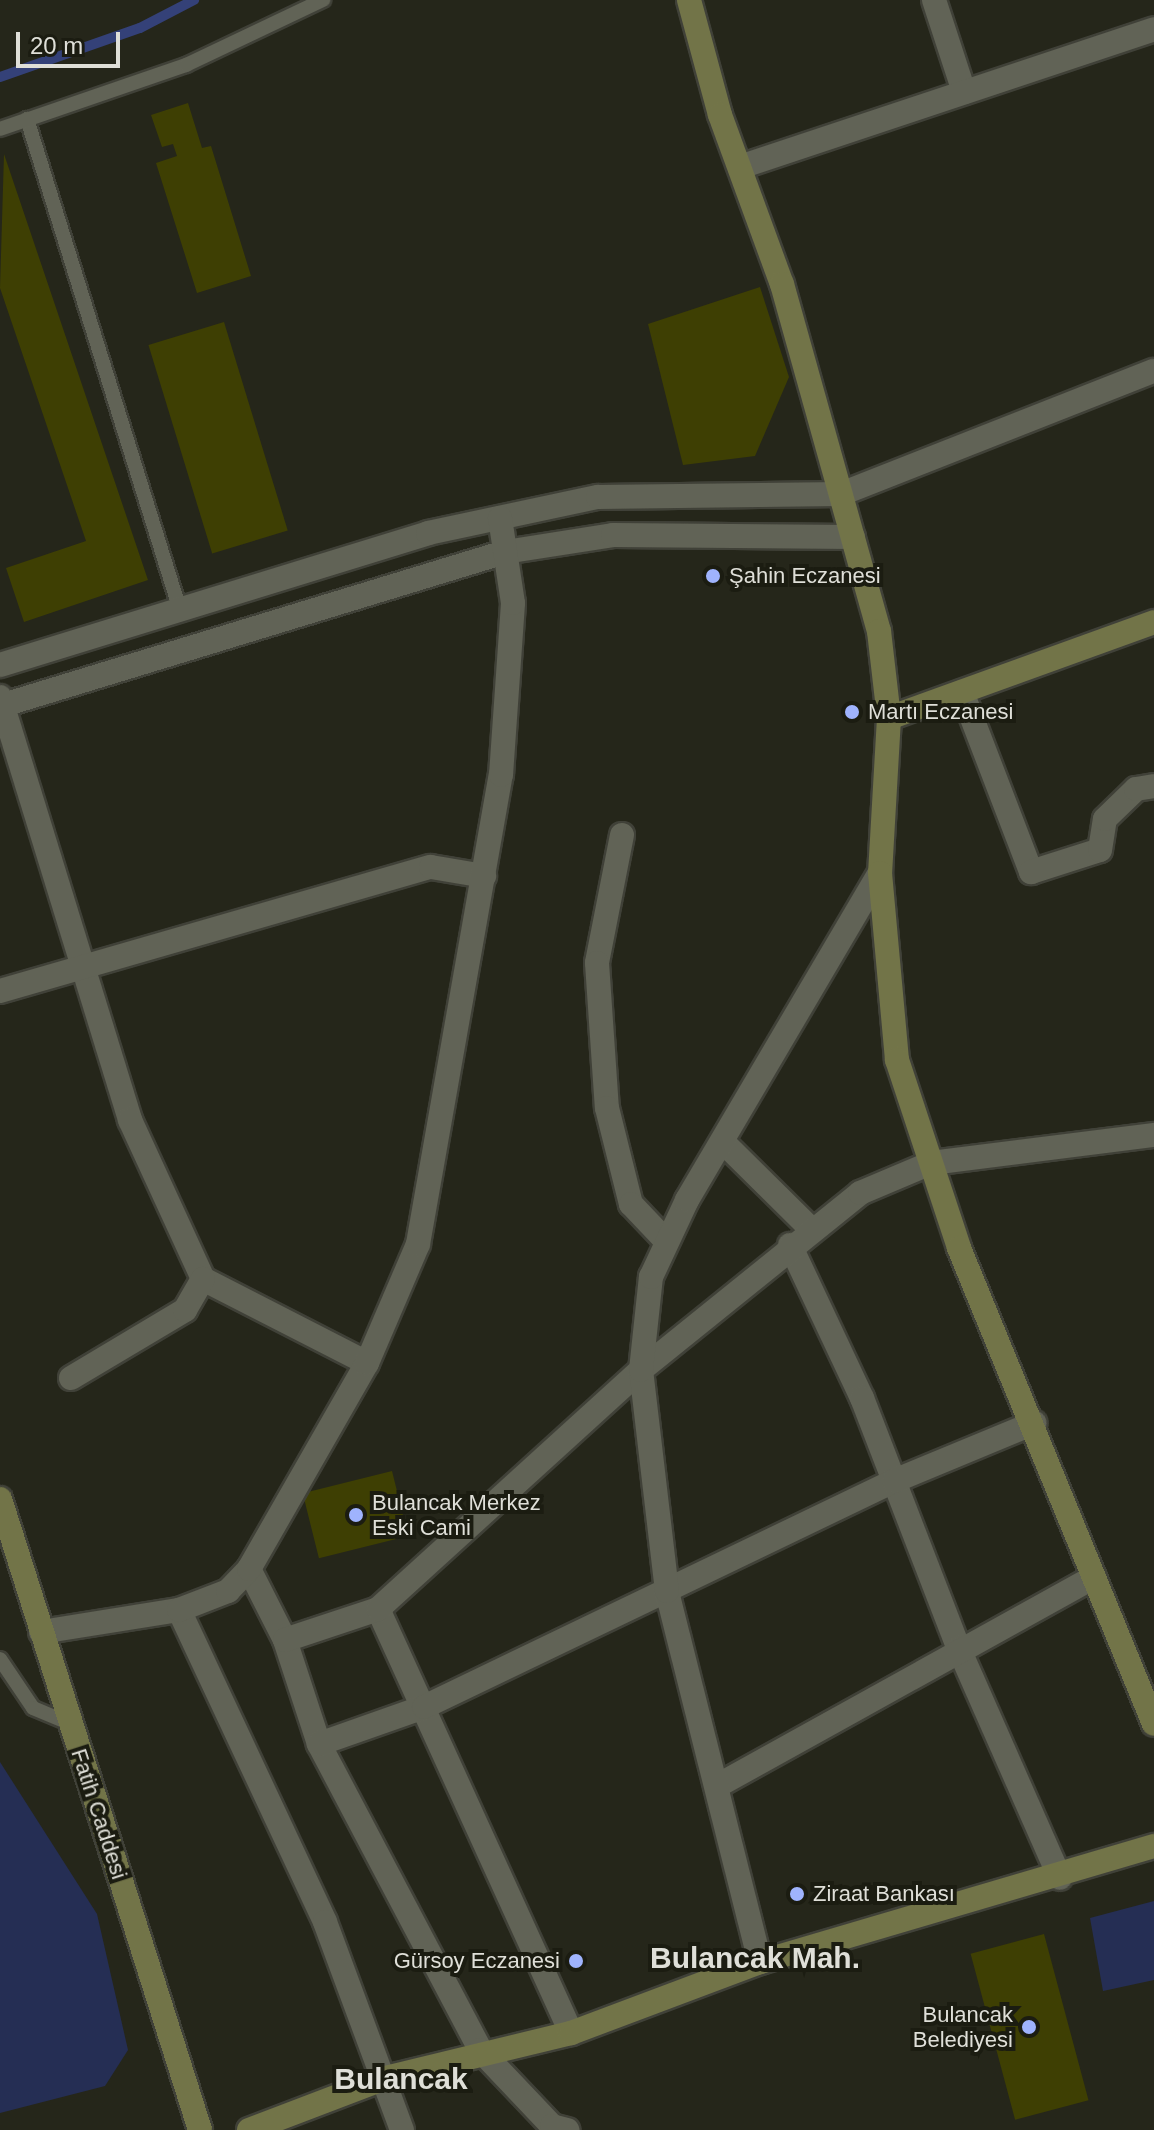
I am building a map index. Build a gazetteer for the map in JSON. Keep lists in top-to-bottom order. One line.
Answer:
{"streets":{"street":["Fatih Caddesi"]},"districts":["Bulancak Mah.","Bulancak"],"places":["Şahin Eczanesi","Martı Eczanesi","Bulancak Merkez Eski Cami","Ziraat Bankası","Gürsoy Eczanesi","Bulancak Belediyesi"],"scale_bar":"20 m"}
